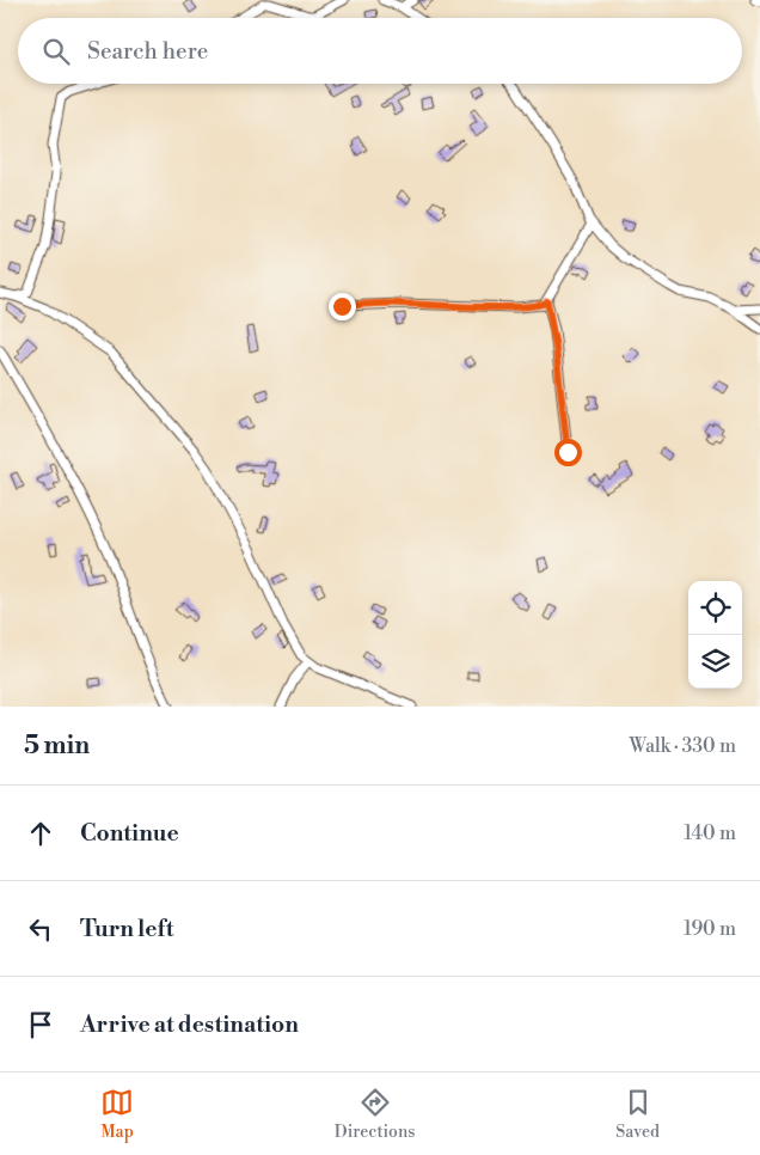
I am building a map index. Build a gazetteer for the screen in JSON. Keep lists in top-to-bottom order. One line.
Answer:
{"page":{"search":"Search here","heading":["5 min","Walk · 330 m"],"list":[["Continue","140 m"],["Turn left","190 m"],"Arrive at destination"],"nav":["Map","Directions","Saved"]}}
